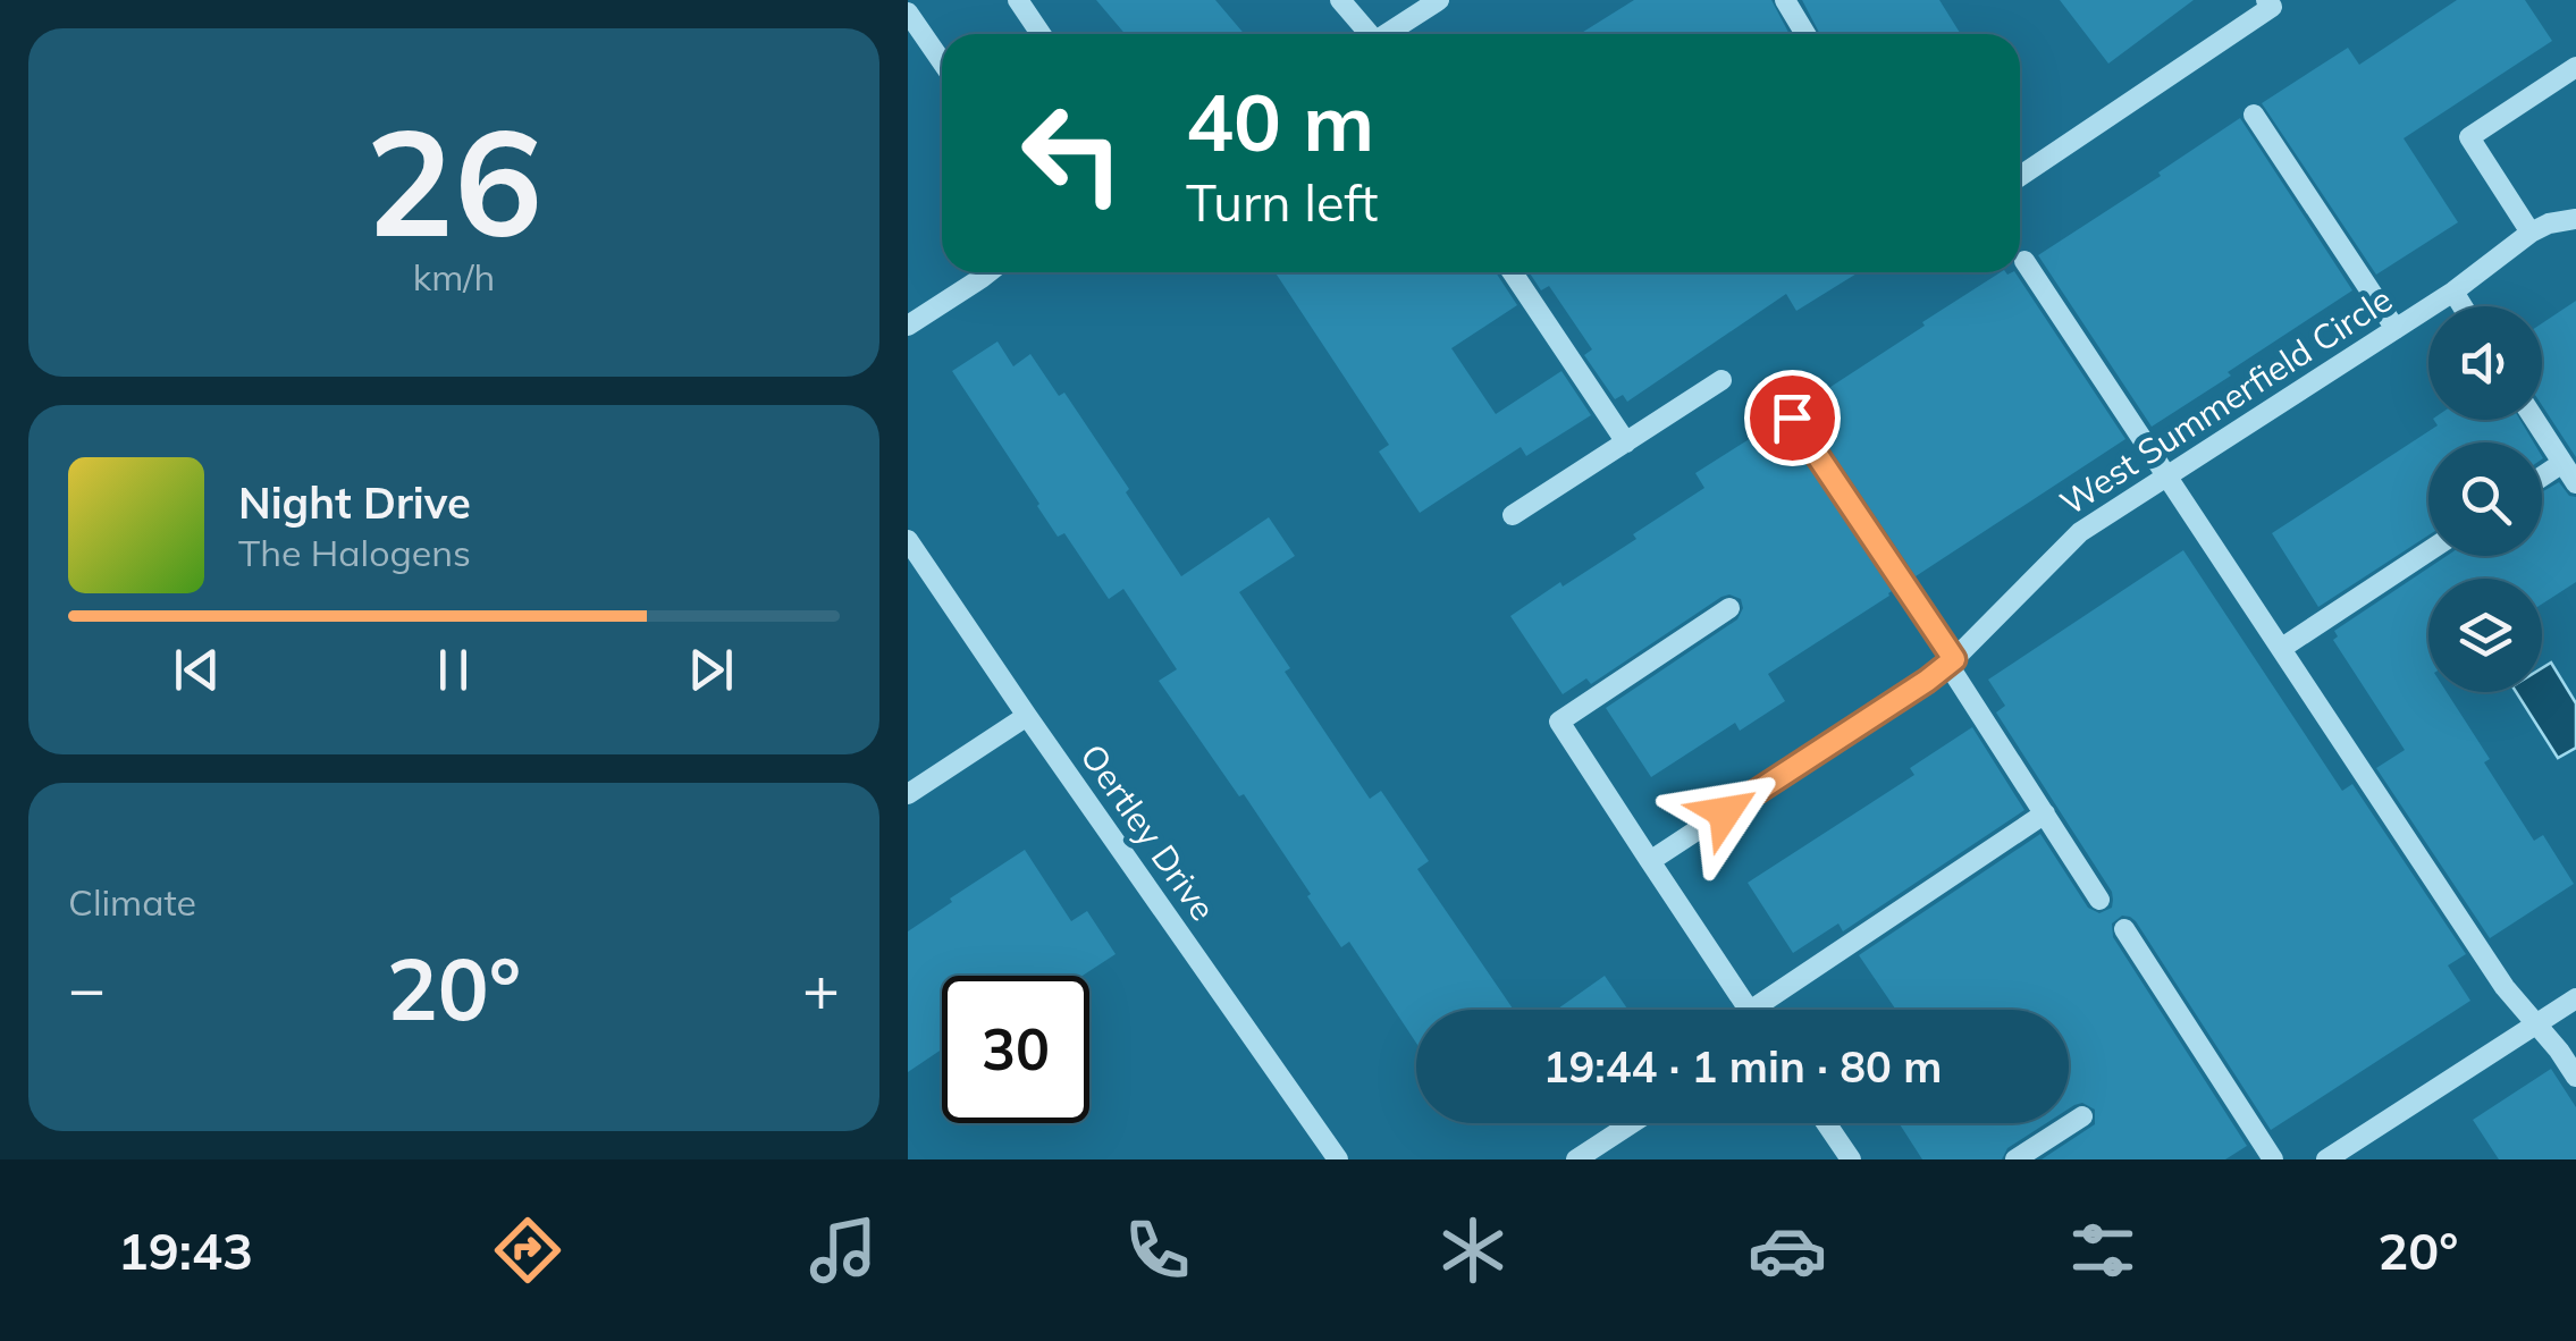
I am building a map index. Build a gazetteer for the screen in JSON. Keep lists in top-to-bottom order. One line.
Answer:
{"streets":{"street":["West Summerfield Circle","Oertley Drive"]},"page":{"tile":[["26","km/h"],"Climate"],"turn":["40 m","Turn left"],"song":["Night Drive","The Halogens"],"heat":["−","20°","+"],"limit":"30","trip":"19:44 · 1 min · 80 m","tabs":["19:43","20°"]}}
